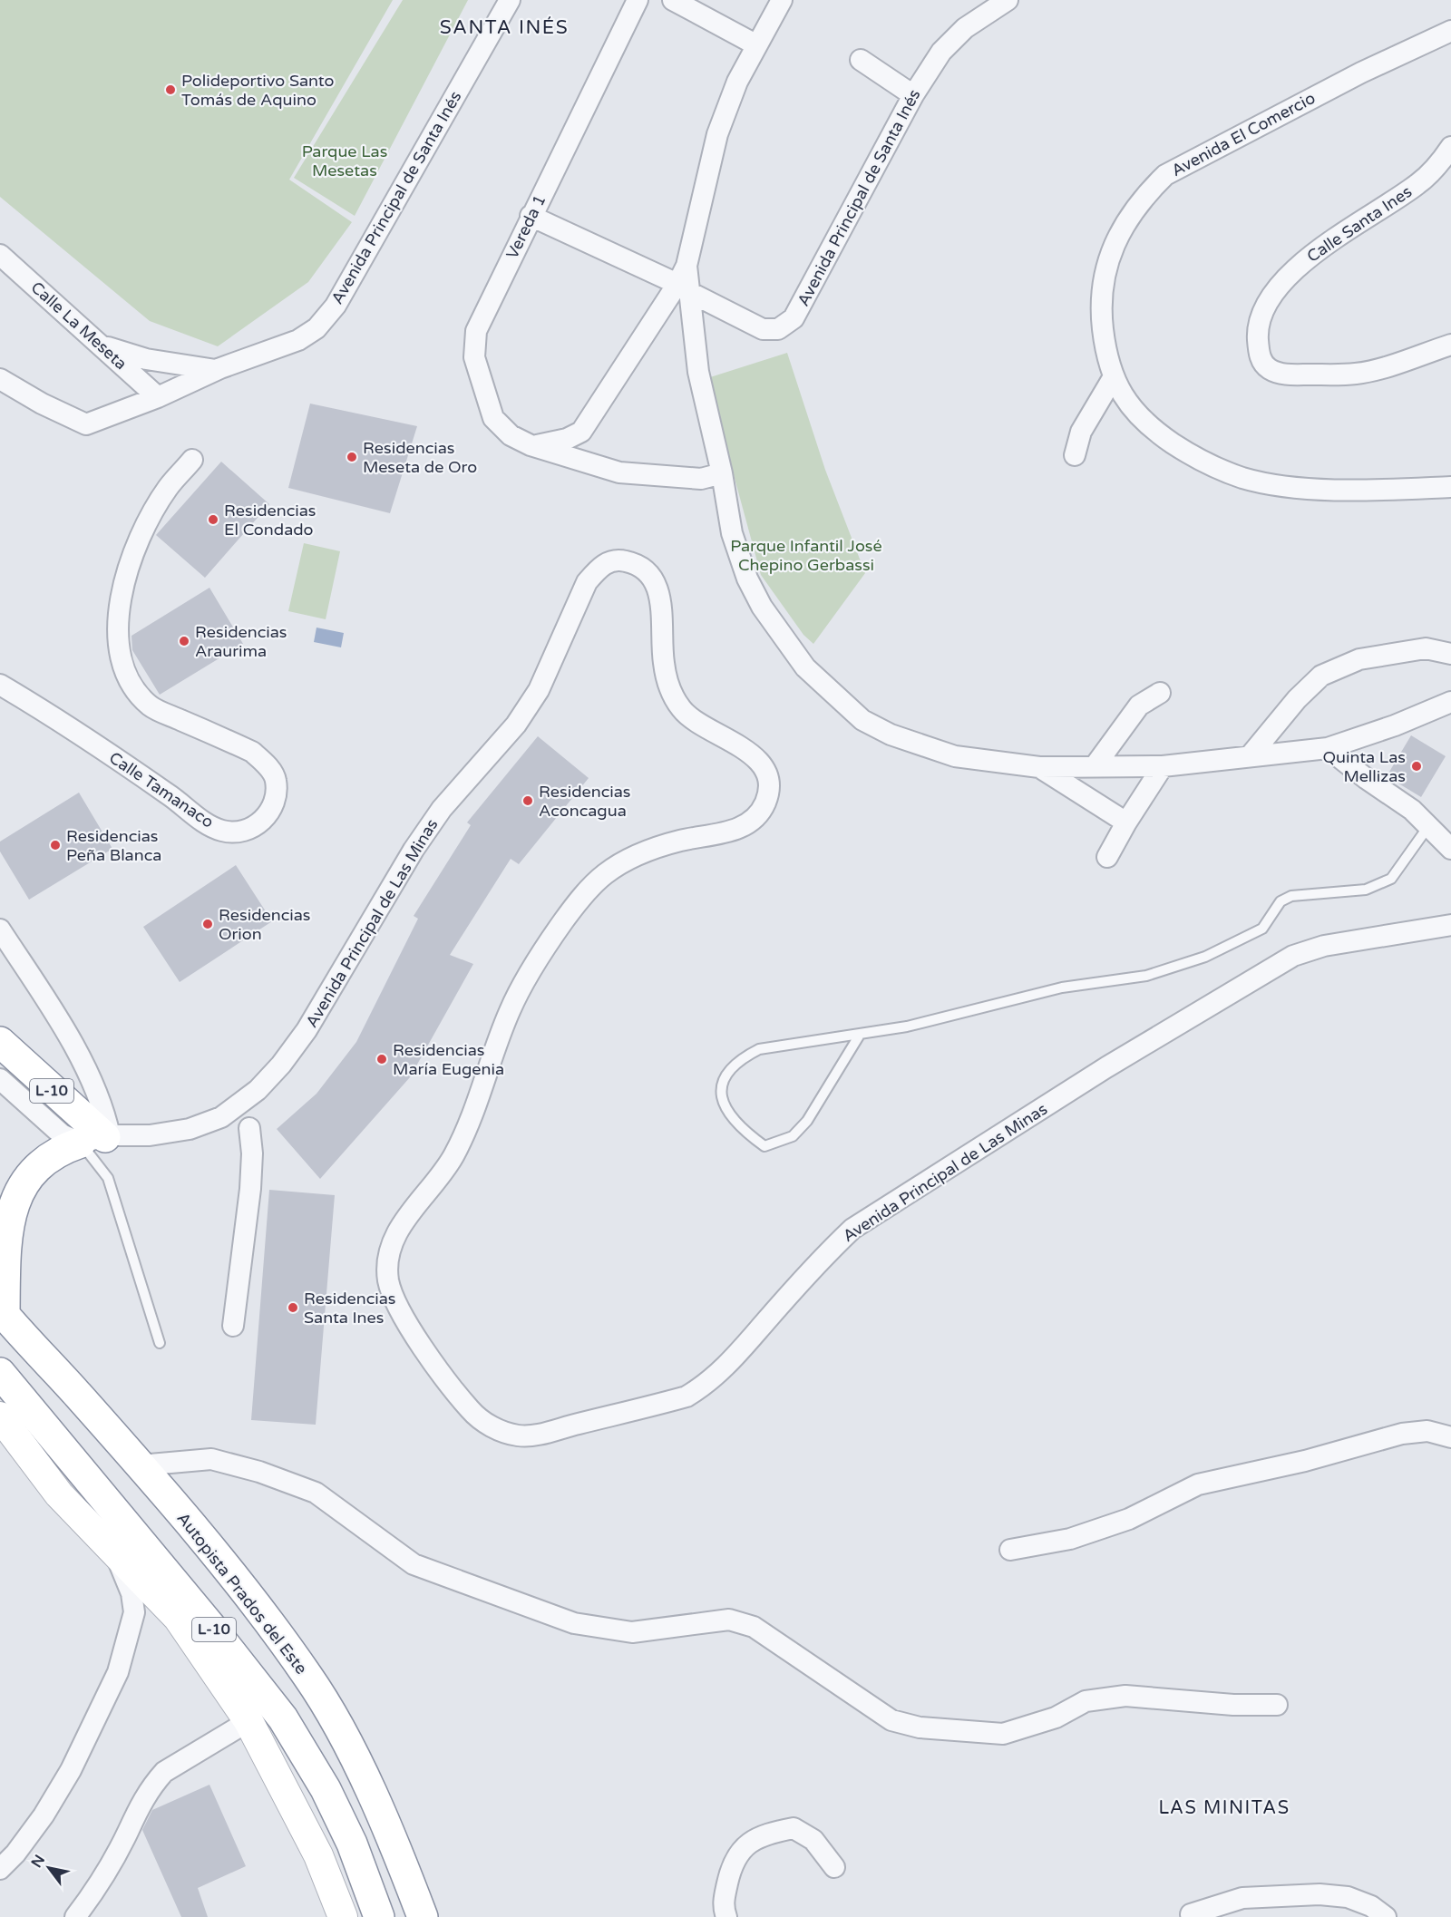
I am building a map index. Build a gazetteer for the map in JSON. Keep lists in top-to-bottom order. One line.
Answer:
{"streets":{"highway":["L-10","Autopista Prados del Este"],"street":["Avenida El Comercio","Avenida Principal de Santa Inés","Calle Santa Ines","Vereda 1","Calle La Meseta","Calle Tamanaco","Avenida Principal de Las Minas"]},"crossings":[["Avenida Principal de Santa Inés","Vereda 1"],["Avenida Principal de Santa Inés","Calle La Meseta"],["Avenida Principal de Las Minas","L-10"]],"districts":["SANTA INÉS","LAS MINITAS"],"parks":["Parque Las Mesetas","Parque Infantil José Chepino Gerbassi"],"places":["Polideportivo Santo Tomás de Aquino","Residencias Meseta de Oro","Residencias El Condado","Residencias Araurima","Quinta Las Mellizas","Residencias Aconcagua","Residencias Peña Blanca","Residencias Orion","Residencias María Eugenia","Residencias Santa Ines"],"north":"top left"}
